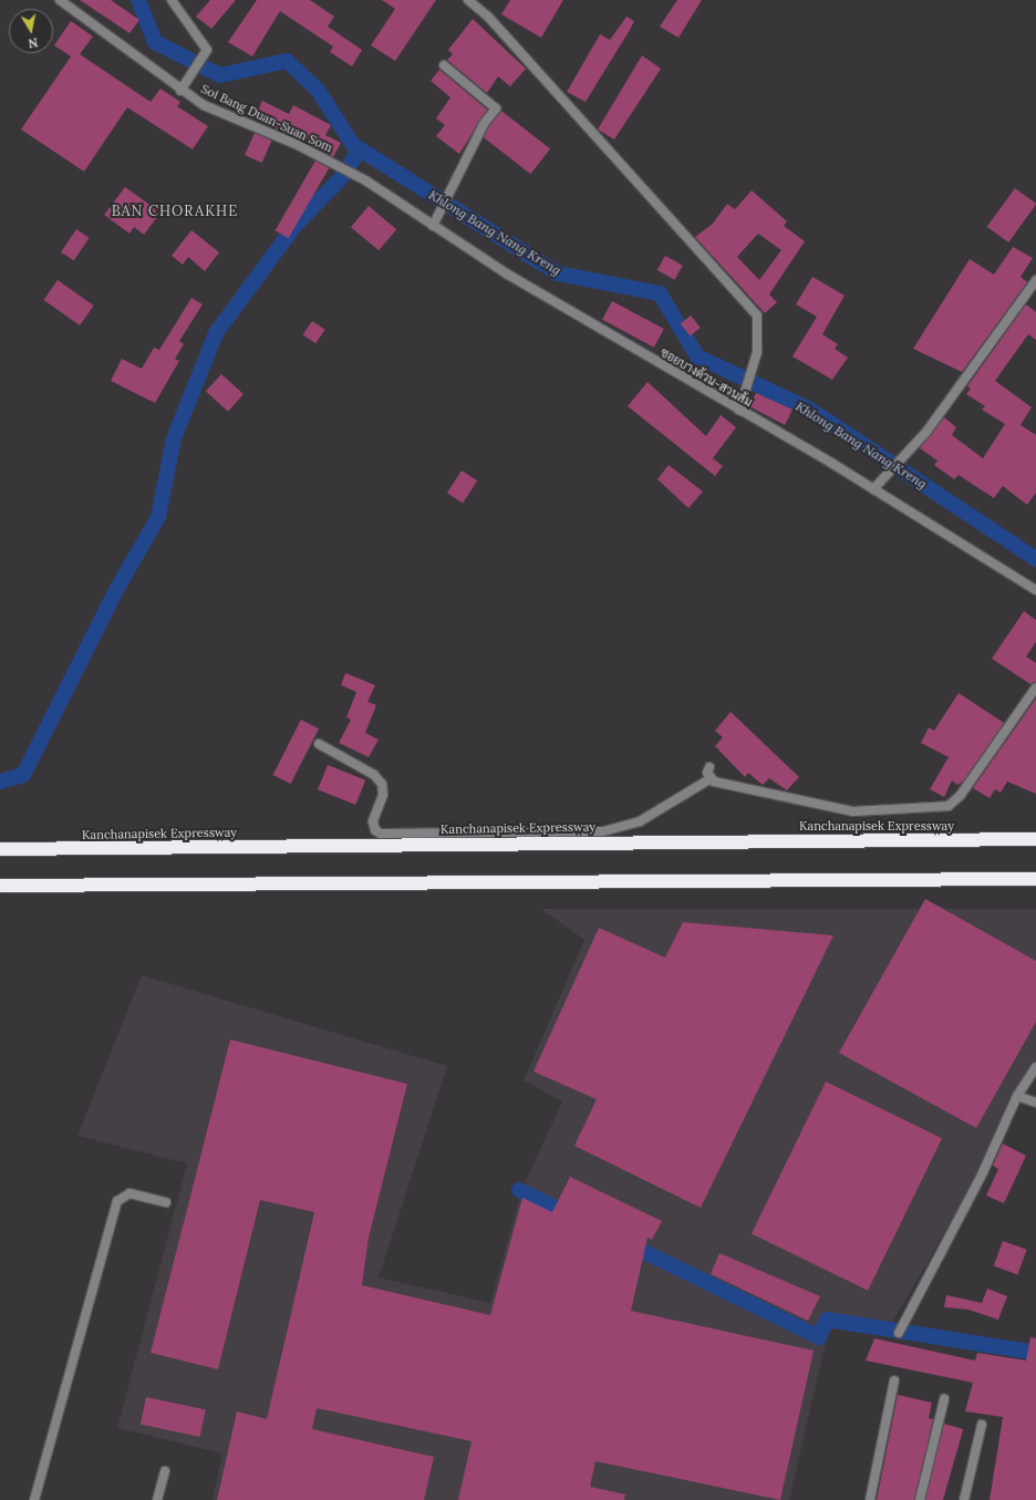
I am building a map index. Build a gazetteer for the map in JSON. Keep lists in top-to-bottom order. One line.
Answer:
{"streets":{"highway":["Kanchanapisek Expressway"],"street":["Soi Bang Duan-Suan Som","ซอยบางด้วน-สวนส้ม"]},"crossings":[["Soi Bang Duan-Suan Som","ซอยบางด้วน-สวนส้ม"]],"districts":["BAN CHORAKHE"],"water":["Khlong Bang Nang Kreng"],"north":"bottom"}
